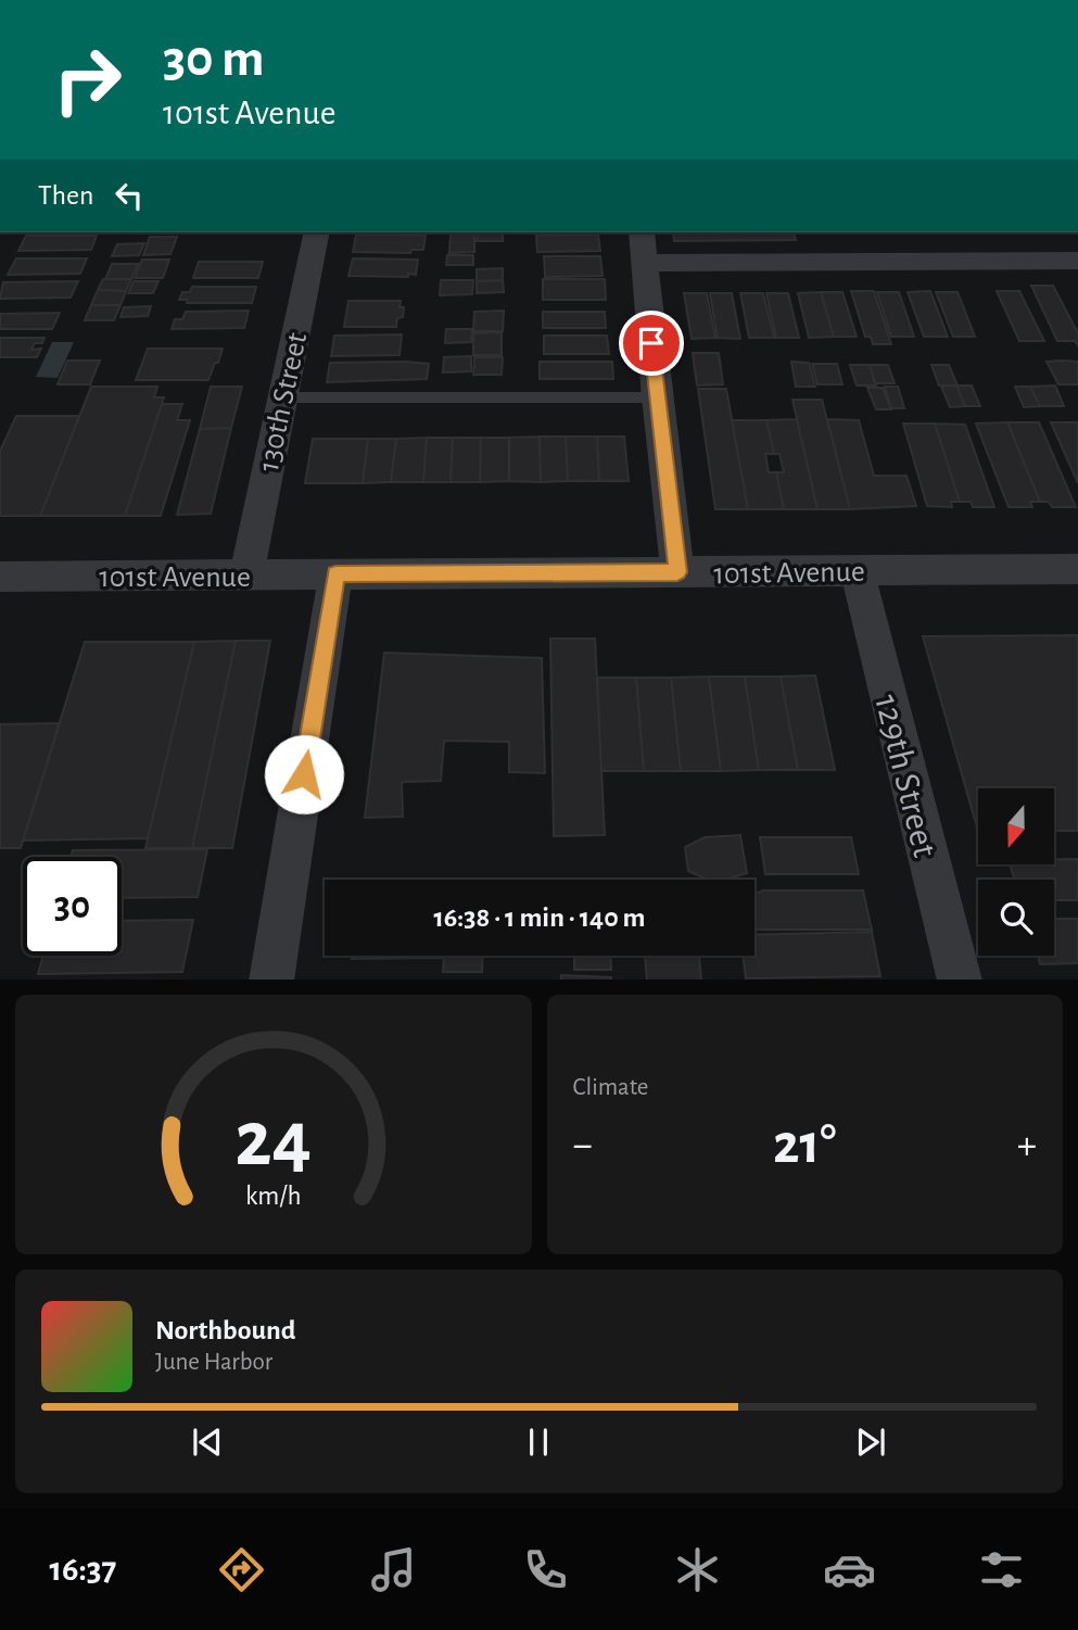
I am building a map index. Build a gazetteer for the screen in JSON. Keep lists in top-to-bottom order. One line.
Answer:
{"streets":{"street":["130th Street","101st Avenue","129th Street"]},"crossings":[["130th Street","101st Avenue"],["101st Avenue","129th Street"]],"north":"bottom","page":{"turn":["30 m","101st Avenue"],"then":"Then","limit":"30","trip":"16:38 · 1 min · 140 m","tile":"Climate","heat":["−","21°","+"],"song":["Northbound","June Harbor"],"tabs":"16:37","gauge":["24","km/h"]}}
